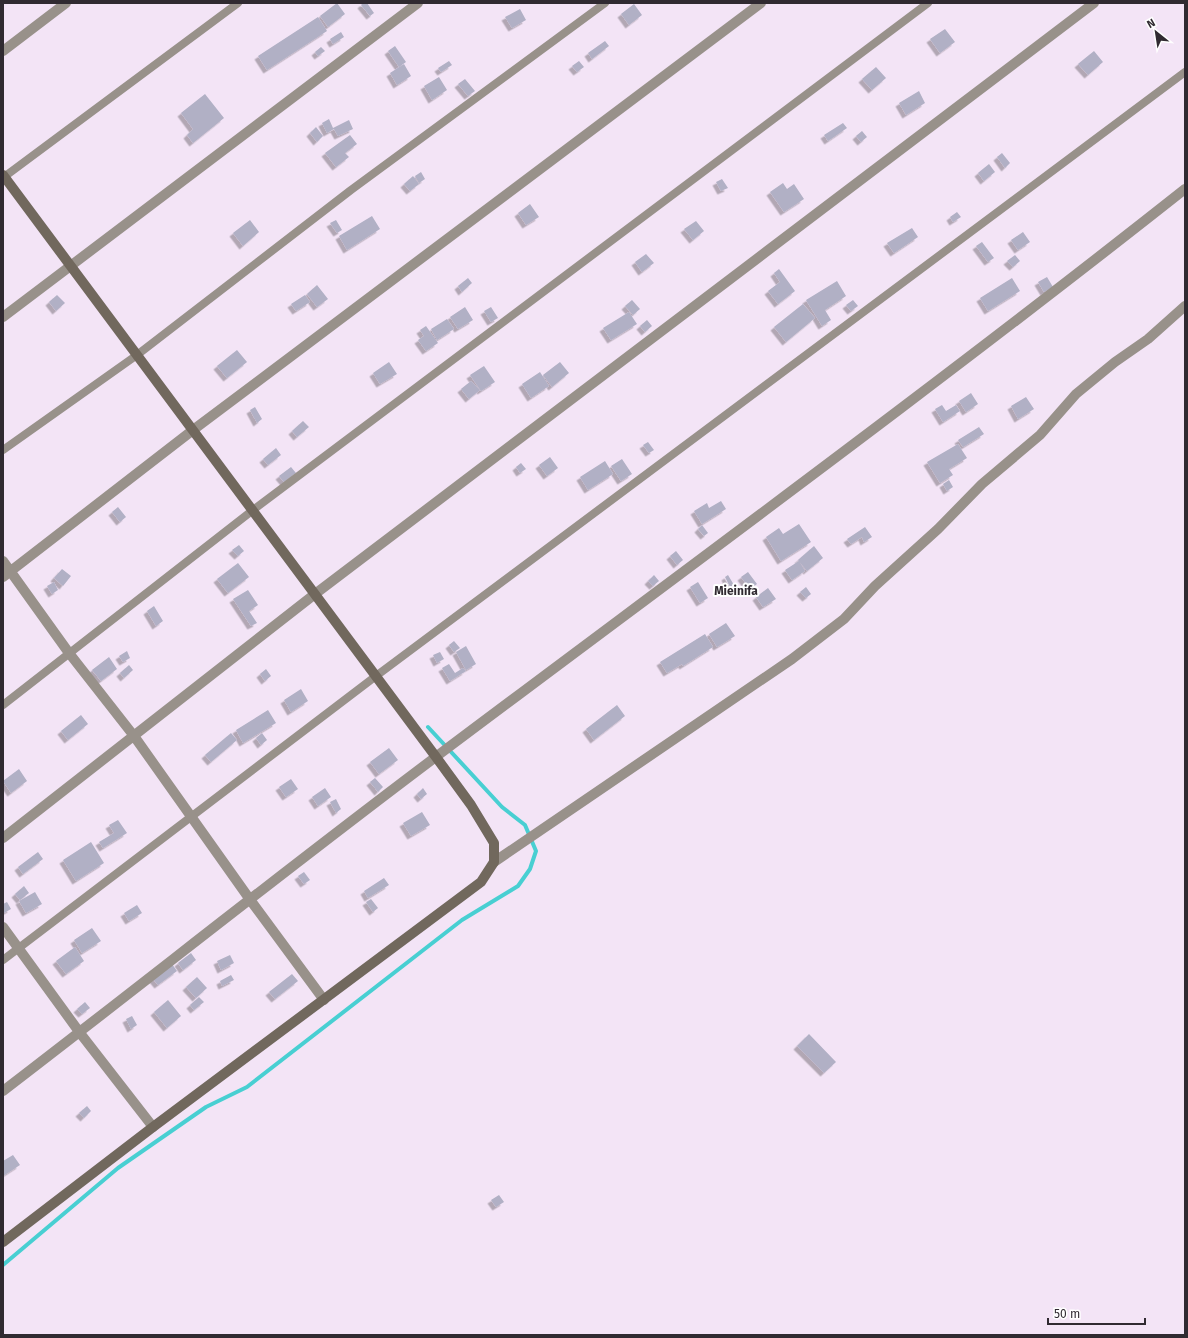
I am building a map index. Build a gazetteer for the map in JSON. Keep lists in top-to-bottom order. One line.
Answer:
{"districts":["Mieinifa"],"scale_bar":"50 m","north":"top left"}
